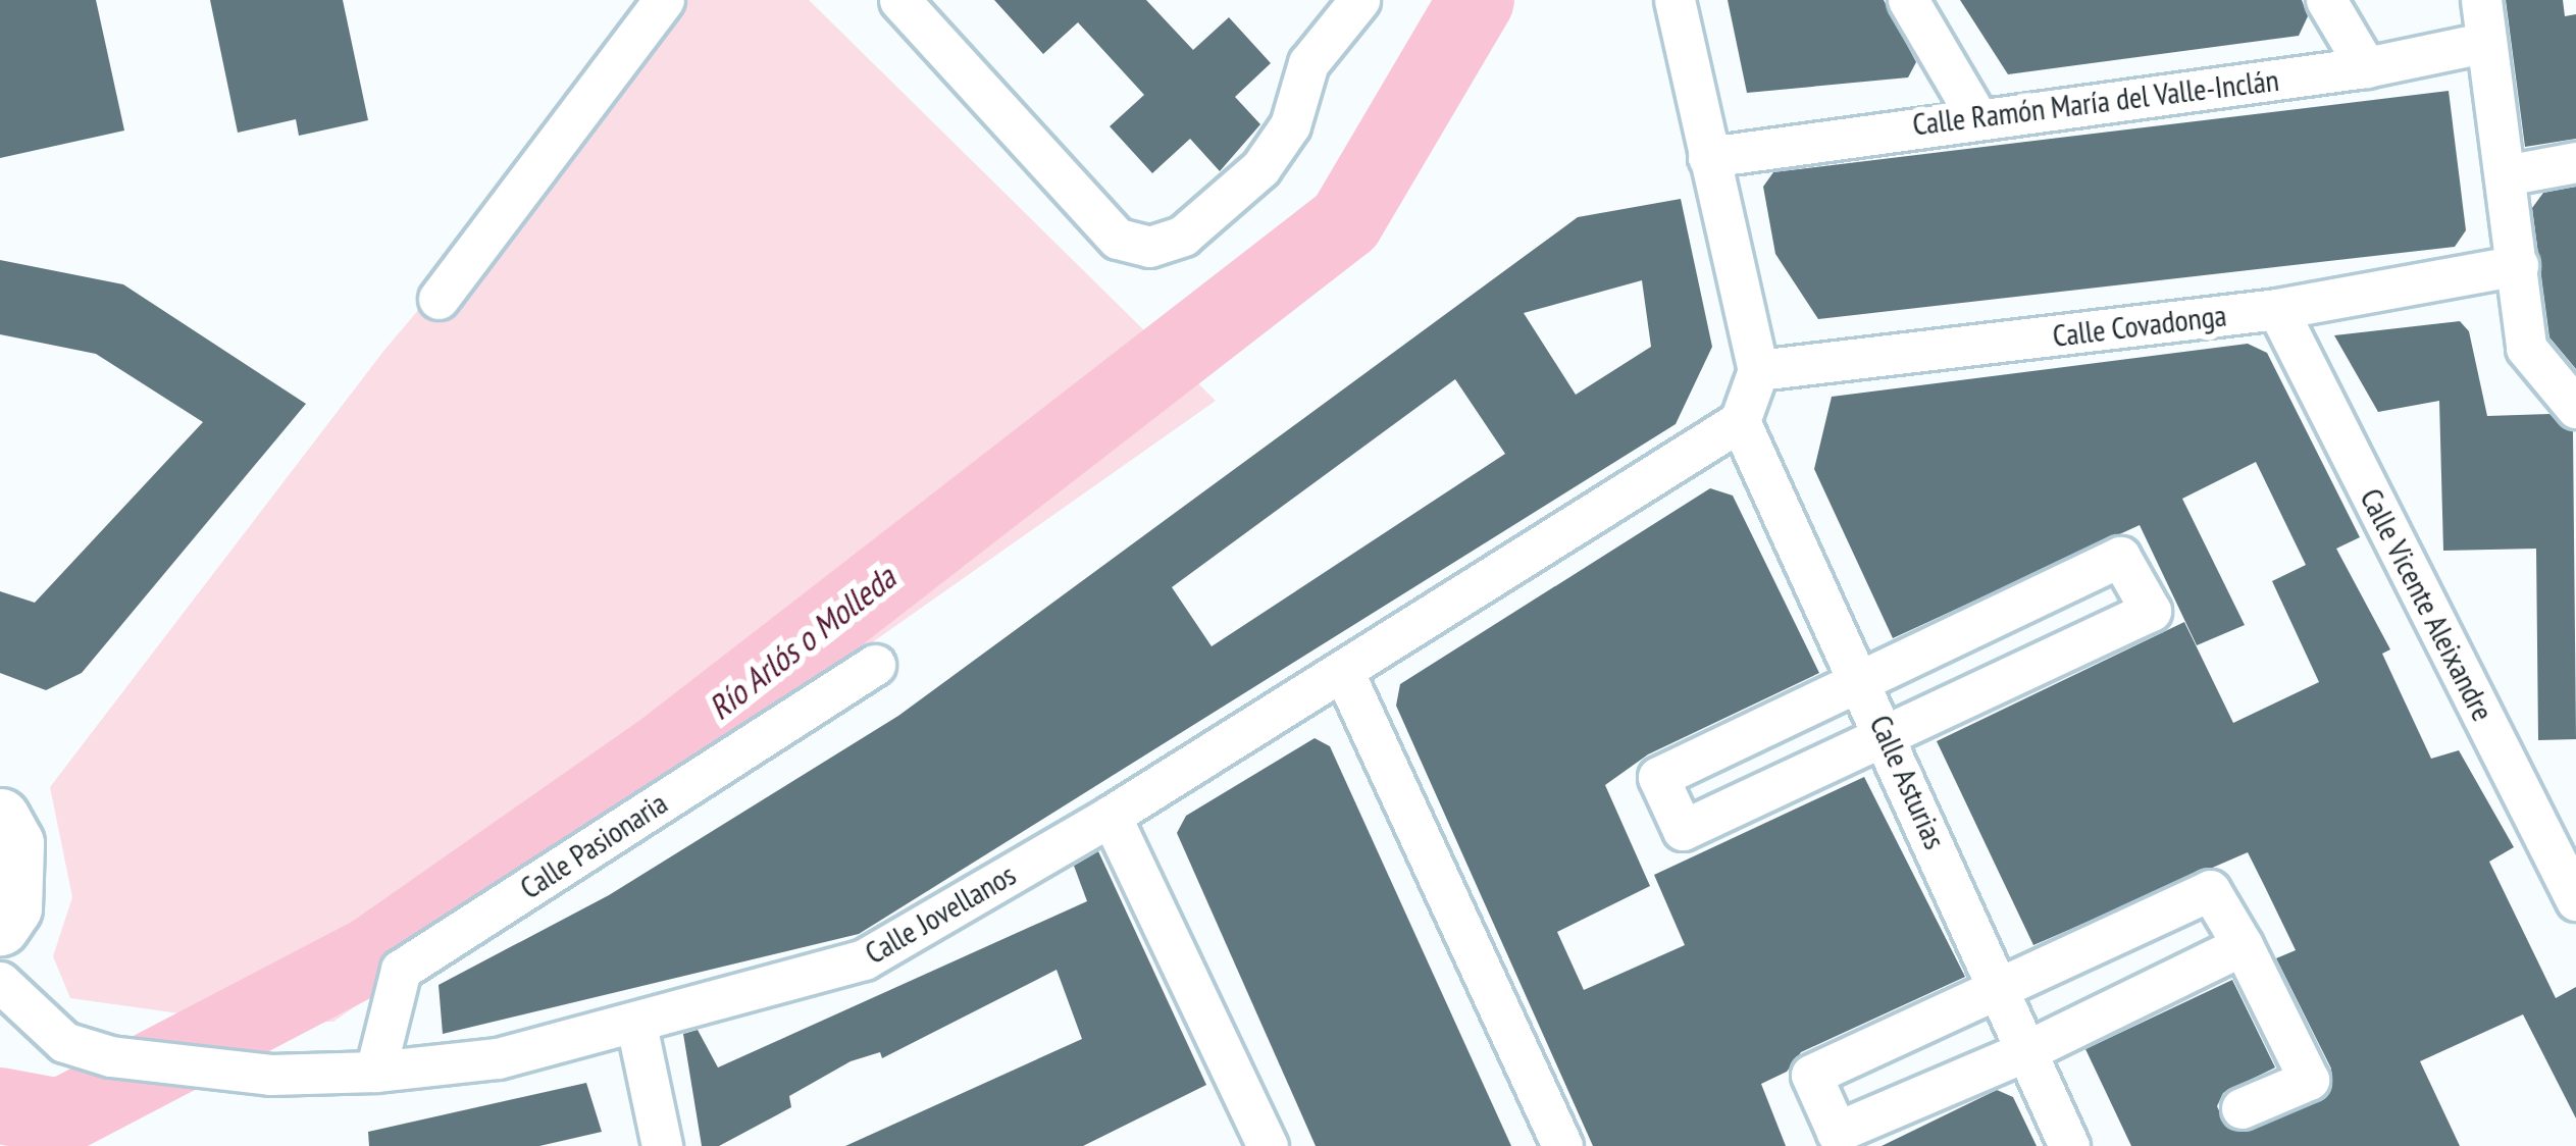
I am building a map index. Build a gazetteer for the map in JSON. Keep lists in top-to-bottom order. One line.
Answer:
{"streets":{"street":["Calle Ramón María del Valle-Inclán","Calle Covadonga","Calle Vicente Aleixandre","Calle Asturias","Calle Pasionaria","Calle Jovellanos"]},"crossings":[["Calle Covadonga","Calle Vicente Aleixandre"],["Calle Asturias","Calle Jovellanos"],["Calle Pasionaria","Calle Jovellanos"]],"water":["Río Arlós o Molleda"]}
